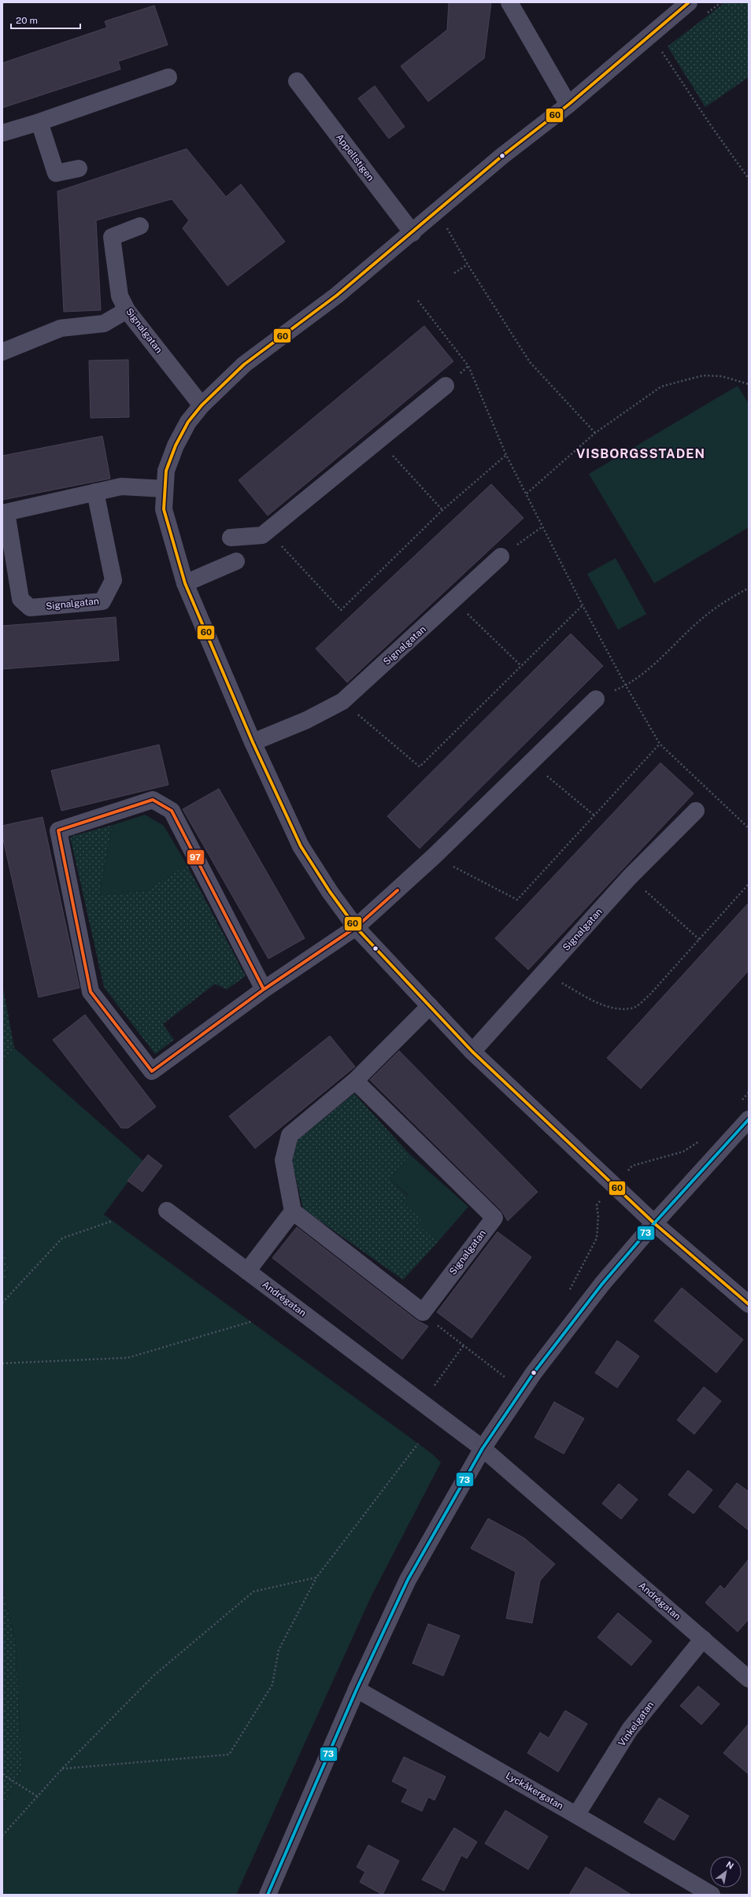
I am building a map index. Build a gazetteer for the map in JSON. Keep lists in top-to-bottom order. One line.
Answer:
{"streets":{"street":["Appellstigen","Signalgatan","Andrégatan","Vinkelgatan","Lyckåkergatan"]},"crossings":[["Andrégatan","Vinkelgatan"],["Vinkelgatan","Lyckåkergatan"]],"districts":["VISBORGSSTADEN"],"lines":["transit line 60","transit line 97","transit line 73"],"scale_bar":"20 m","north":"top right"}
